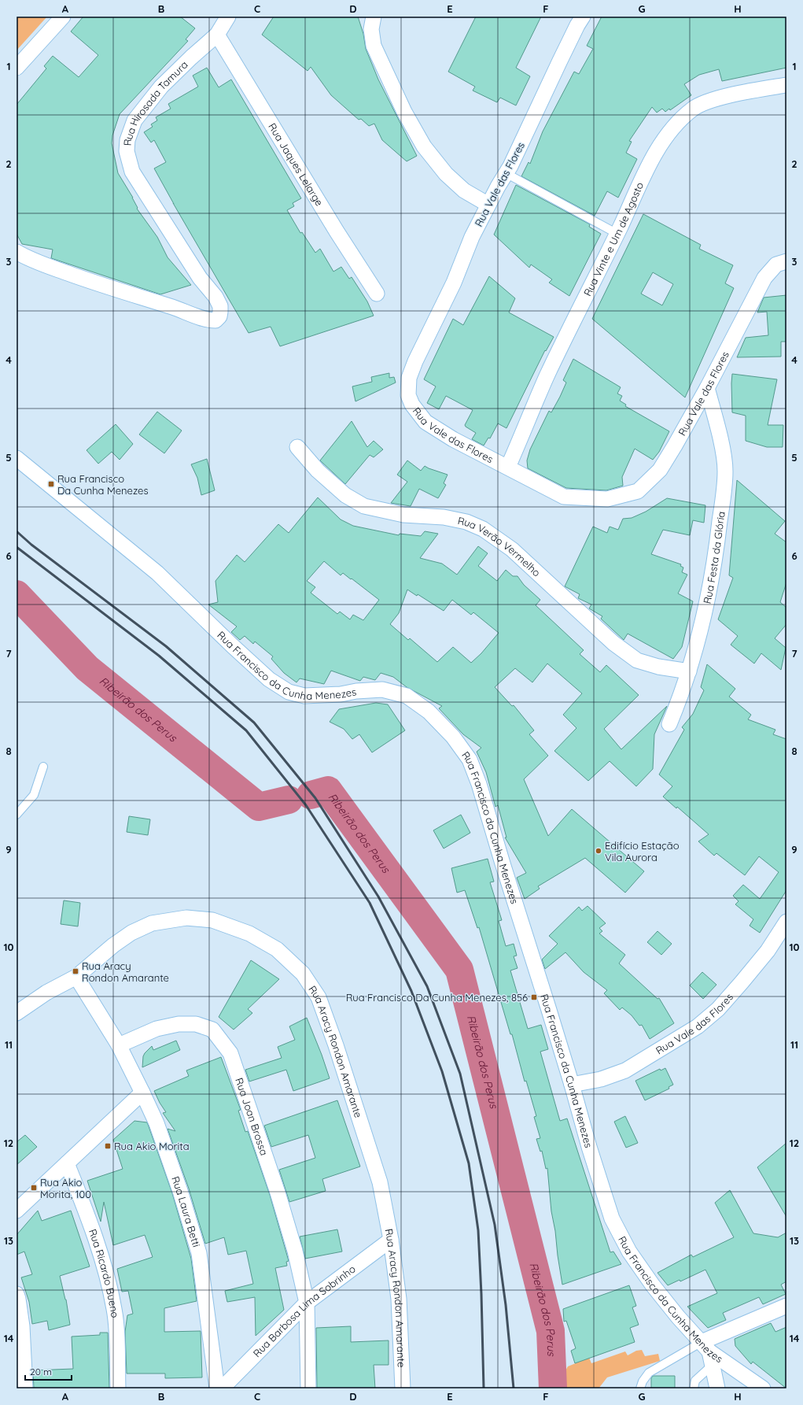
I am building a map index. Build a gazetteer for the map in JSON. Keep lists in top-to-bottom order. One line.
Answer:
{"streets":{"street":["Rua Hirosada Tamura","Rua Jaques Lelarge","Rua Vale das Flores","Rua Vinte e Um de Agosto","Rua Verão Vermelho","Rua Festa da Glória","Rua Francisco da Cunha Menezes","Rua Aracy Rondon Amarante","Rua Joan Brossa","Rua Laura Betti","Rua Ricardo Bueno","Rua Barbosa Lima Sobrinho"]},"crossings":[["Rua Hirosada Tamura","Rua Jaques Lelarge"],["Rua Vale das Flores","Rua Vinte e Um de Agosto"],["Rua Vale das Flores","Rua Festa da Glória"],["Rua Vale das Flores","Rua Francisco da Cunha Menezes"],["Rua Verão Vermelho","Rua Festa da Glória"],["Rua Aracy Rondon Amarante","Rua Barbosa Lima Sobrinho"],["Rua Joan Brossa","Rua Laura Betti"],["Rua Joan Brossa","Rua Barbosa Lima Sobrinho"]],"water":["Ribeirão dos Perus"],"places":{"transit":["Rua Francisco Da Cunha Menezes","Rua Aracy Rondon Amarante","Rua Francisco Da Cunha Menezes, 856","Rua Akio Morita","Rua Akio Morita, 100"],"other":["Edifício Estação Vila Aurora"]},"scale_bar":"20 m","grid":{"columns":["A","B","C","D","E","F","G","H"],"rows":["1","2","3","4","5","6","7","8","9","10","11","12","13","14"]}}
